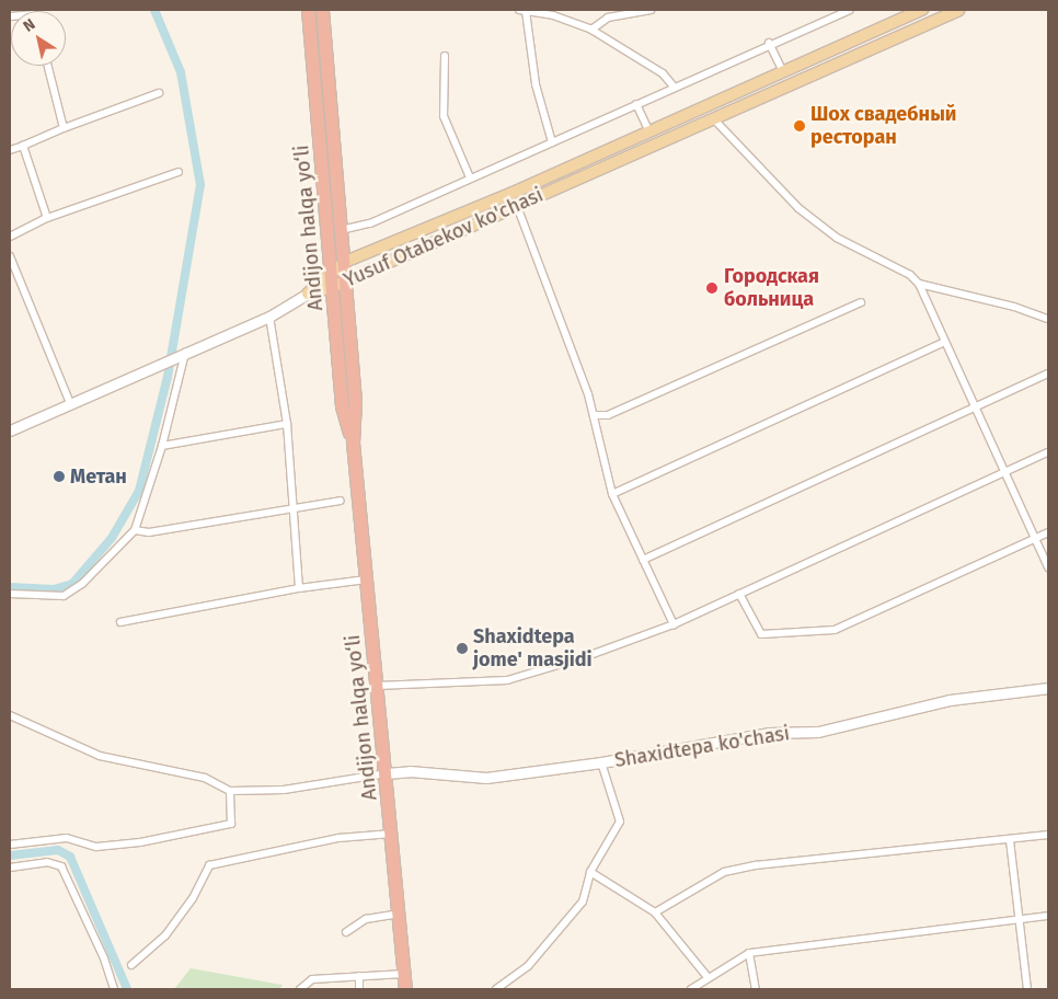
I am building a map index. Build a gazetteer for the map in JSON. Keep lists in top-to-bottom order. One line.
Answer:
{"streets":{"highway":["Andijon halqa yo‘li"],"main road":["Yusuf Otabekov ko'chasi"],"street":["Shaxidtepa ko'chasi"]},"crossings":[["Andijon halqa yo‘li","Yusuf Otabekov ko'chasi"],["Andijon halqa yo‘li","Shaxidtepa ko'chasi"]],"places":["Шох свадебный ресторан","Городская больница","Метан","Shaxidtepa jome' masjidi"],"north":"top left"}
